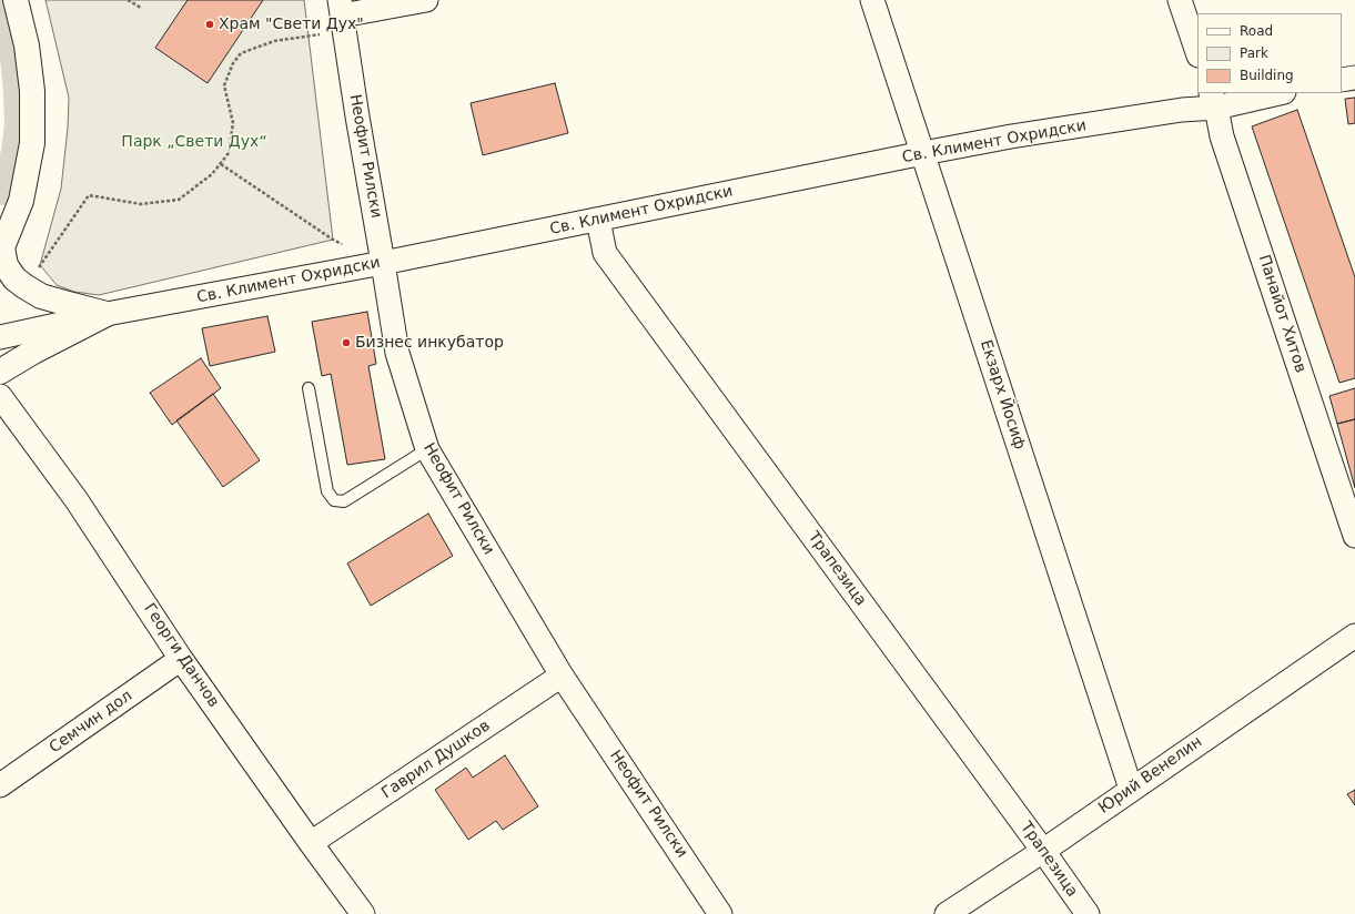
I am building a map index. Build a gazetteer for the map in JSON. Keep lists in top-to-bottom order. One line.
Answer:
{"streets":{"street":["Св. Климент Охридски","Неофит Рилски","Панайот Хитов","Екзарх Йосиф","Трапезица","Георги Данчов","Семчин дол","Гаврил Душков","Юрий Венелин"]},"crossings":[["Св. Климент Охридски","Неофит Рилски"],["Св. Климент Охридски","Панайот Хитов"],["Св. Климент Охридски","Екзарх Йосиф"],["Св. Климент Охридски","Трапезица"],["Неофит Рилски","Гаврил Душков"],["Екзарх Йосиф","Юрий Венелин"],["Трапезица","Юрий Венелин"],["Георги Данчов","Семчин дол"],["Георги Данчов","Гаврил Душков"]],"parks":["Парк „Свети Дух“"],"places":["Храм \"Свети Дух\"","Бизнес инкубатор"],"legend":["Road","Park","Building"]}
